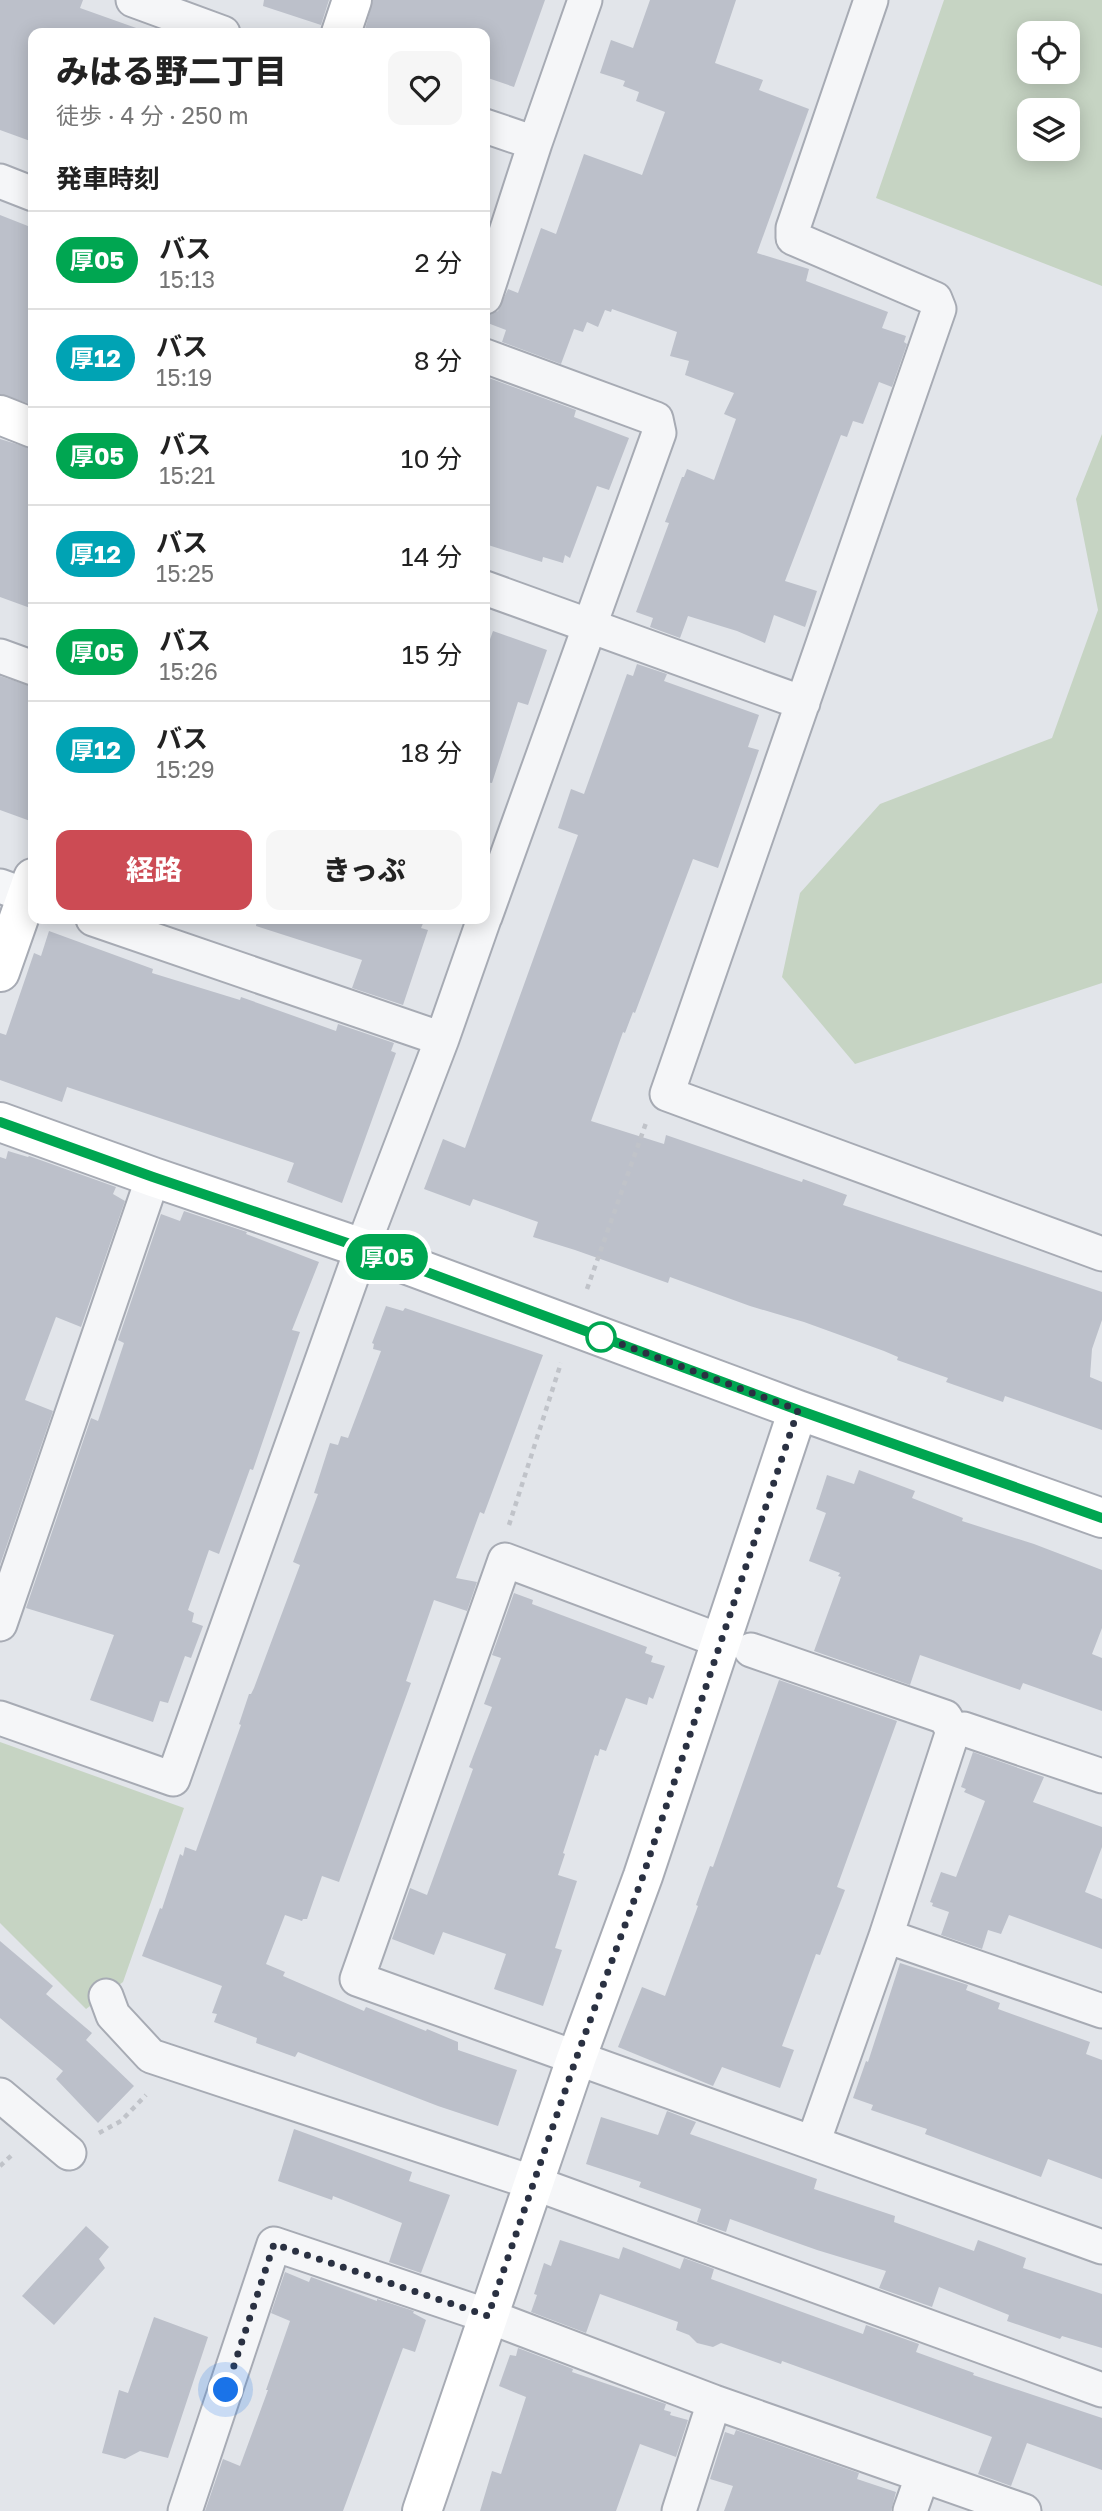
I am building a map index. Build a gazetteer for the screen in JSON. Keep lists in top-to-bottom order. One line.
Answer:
{"lines":["bus line 厚05"],"page":{"on_map":"厚05","heading":[["みはる野二丁目","徒歩 · 4 分 · 250 m"],"発車時刻"],"list":[{"mark":"厚05","name":"バス","note":"15:13","value":"2 分"},{"mark":"厚12","name":"バス","note":"15:19","value":"8 分"},{"mark":"厚05","name":"バス","note":"15:21","value":"10 分"},{"mark":"厚12","name":"バス","note":"15:25","value":"14 分"},{"mark":"厚05","name":"バス","note":"15:26","value":"15 分"},{"mark":"厚12","name":"バス","note":"15:29","value":"18 分"}],"buttons":["経路","きっぷ"]}}
